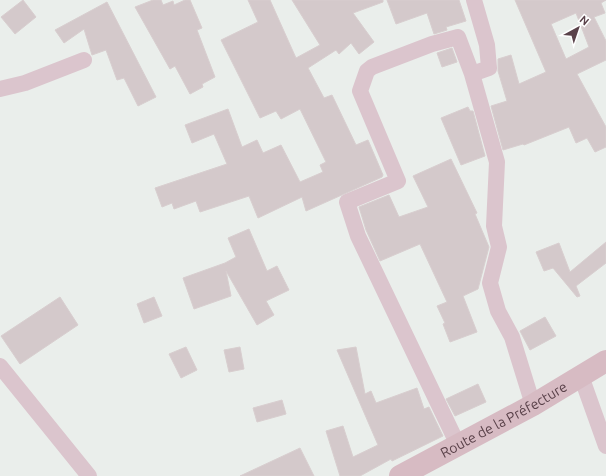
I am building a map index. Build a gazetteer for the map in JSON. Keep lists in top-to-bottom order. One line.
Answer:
{"streets":{"street":["Route de la Préfecture"]},"north":"top right"}
